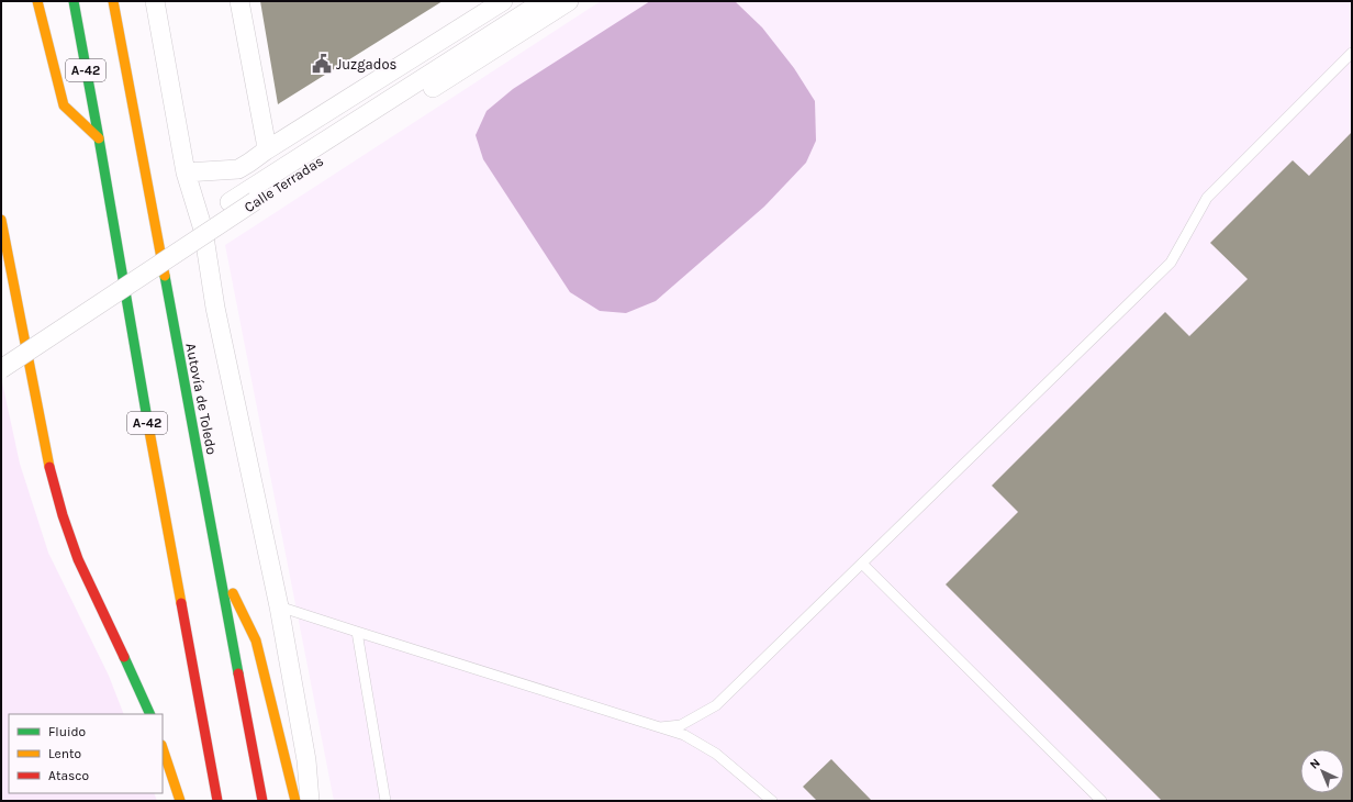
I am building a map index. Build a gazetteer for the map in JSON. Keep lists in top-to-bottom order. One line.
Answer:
{"streets":{"highway":["A-42","Autovía de Toledo"],"street":["Calle Terradas"]},"places":{"public building":["Juzgados"]},"legend":["Fluido","Lento","Atasco"],"north":"top left"}
